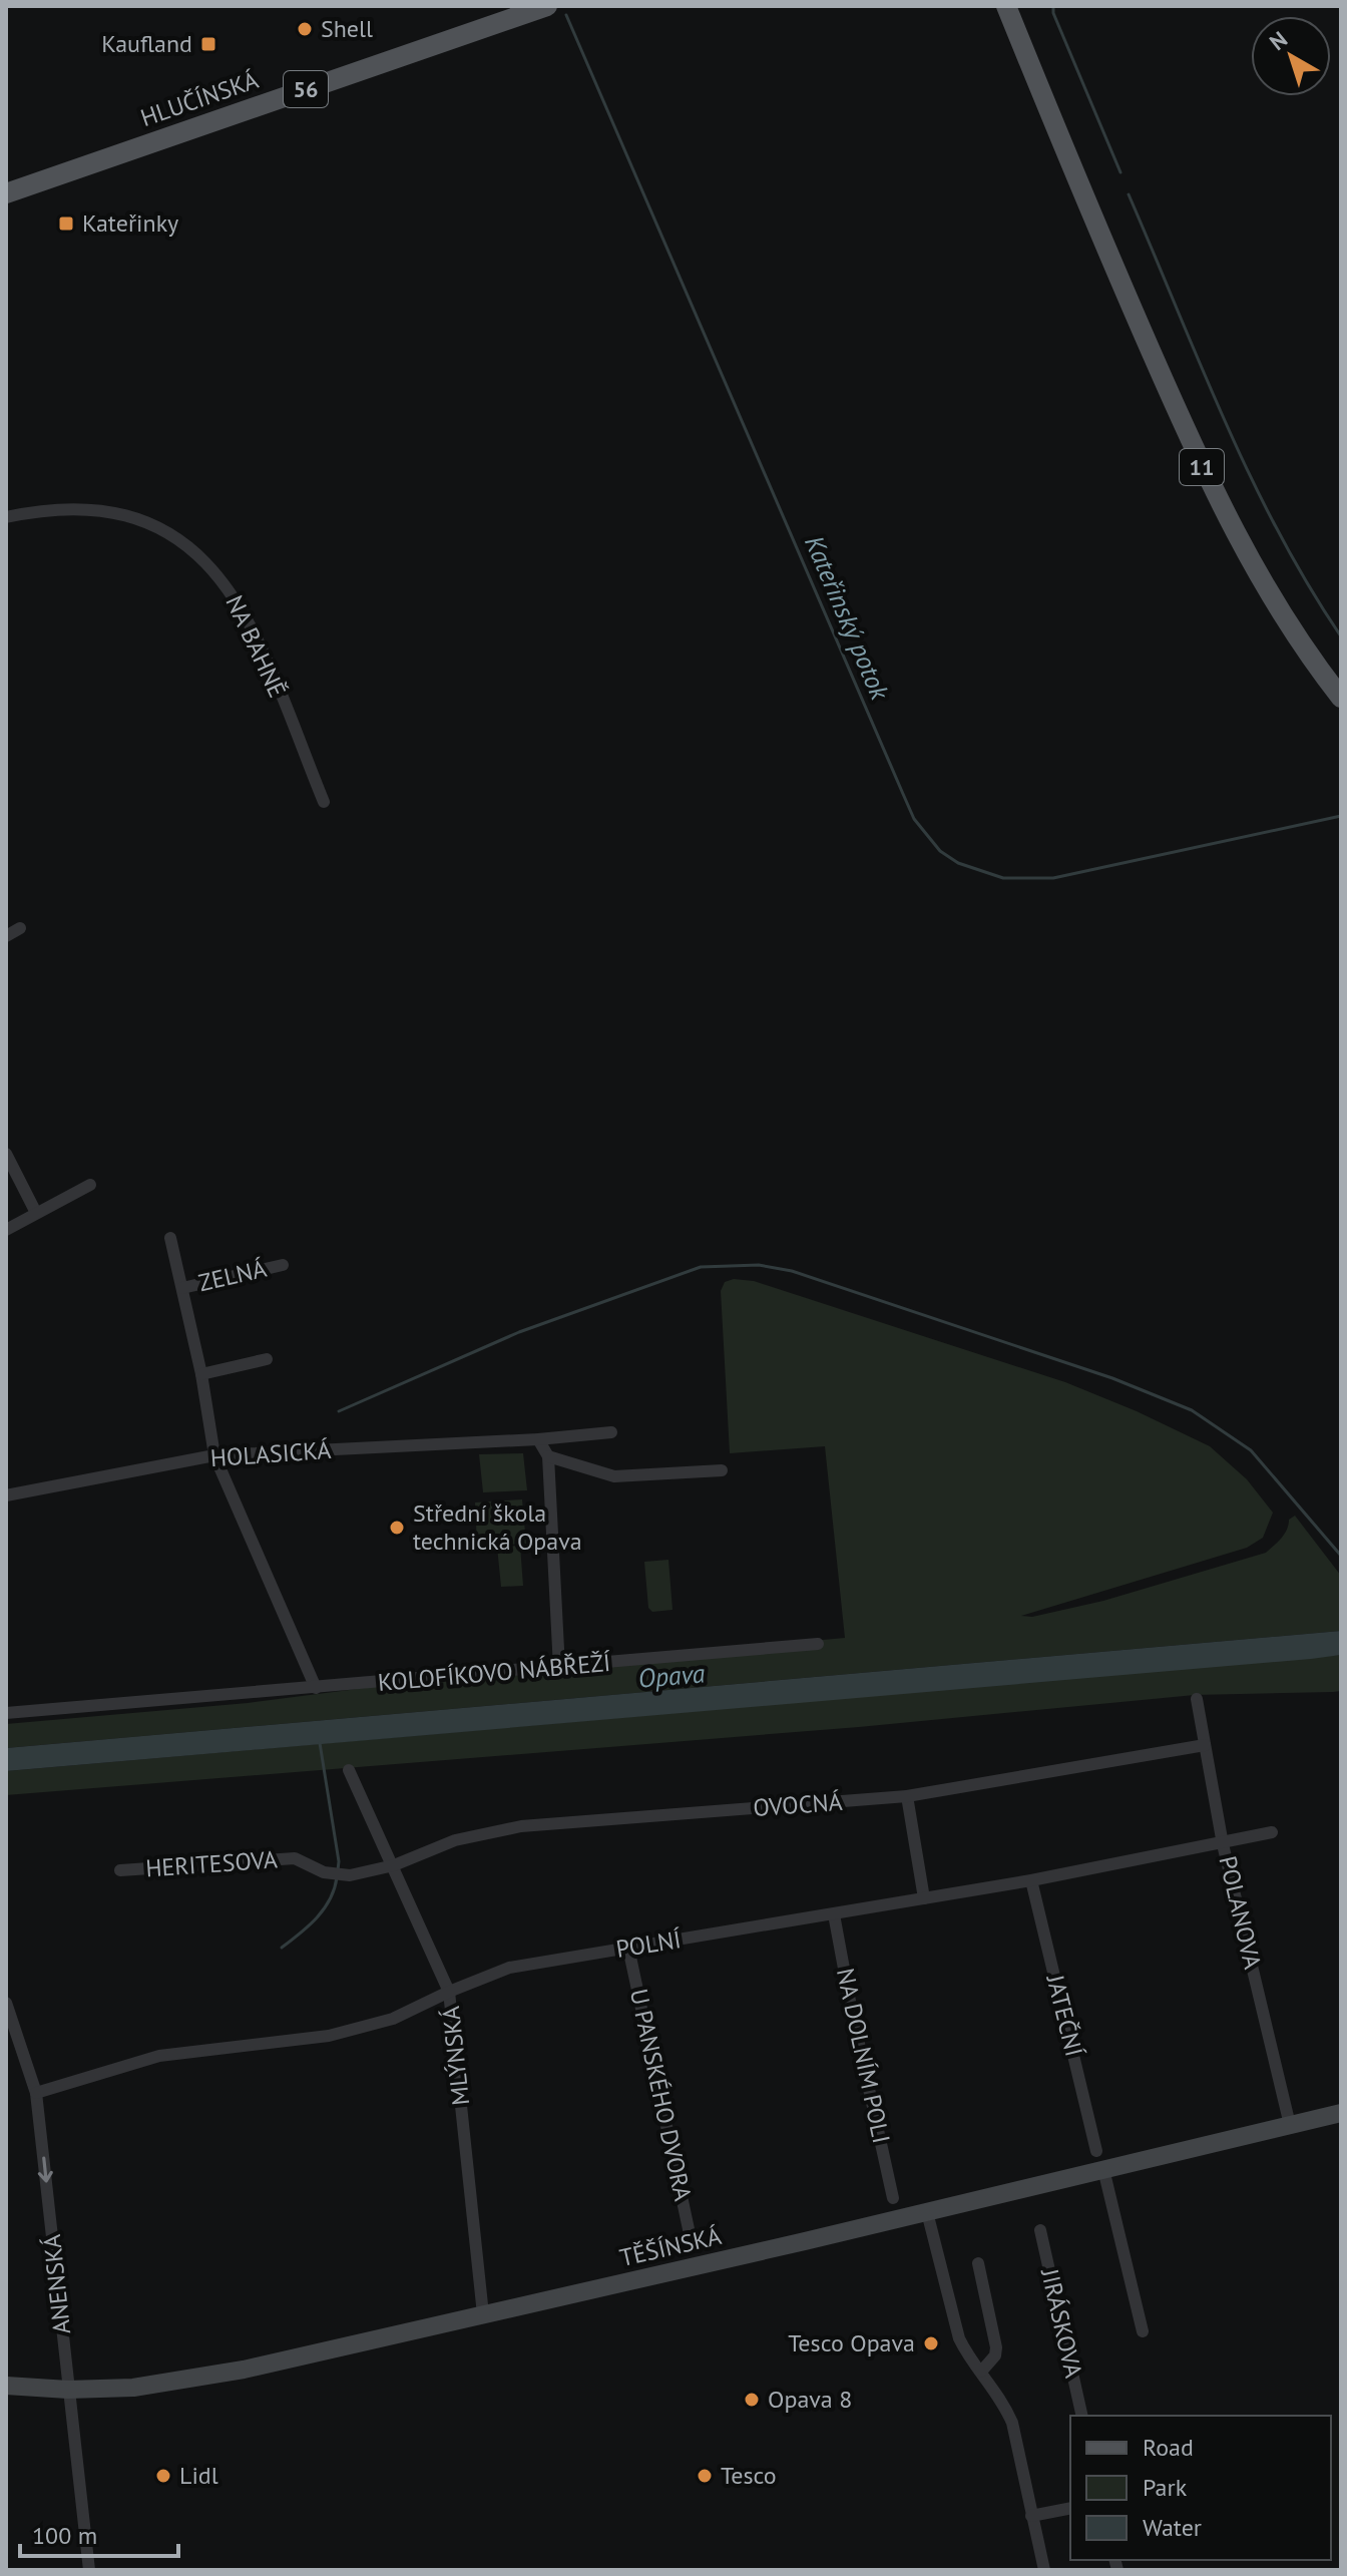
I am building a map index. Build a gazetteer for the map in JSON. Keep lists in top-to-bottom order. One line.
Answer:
{"streets":{"main road":["56","HLUČÍNSKÁ","11"],"street":["NA BAHNĚ","ZELNÁ","HOLASICKÁ","KOLOFÍKOVO NÁBŘEŽÍ","OVOCNÁ","HERITESOVA","POLANOVA","POLNÍ","JATEČNÍ","MLÝNSKÁ","NA DOLNÍM POLI","U PANSKÉHO DVORA","TĚŠÍNSKÁ","ANENSKÁ","JIRÁSKOVA"]},"crossings":[["ZELNÁ","HOLASICKÁ"],["OVOCNÁ","HERITESOVA"],["OVOCNÁ","POLANOVA"],["OVOCNÁ","MLÝNSKÁ"],["HERITESOVA","MLÝNSKÁ"],["POLANOVA","POLNÍ"],["POLANOVA","TĚŠÍNSKÁ"],["POLNÍ","JATEČNÍ"],["POLNÍ","MLÝNSKÁ"],["POLNÍ","NA DOLNÍM POLI"],["POLNÍ","U PANSKÉHO DVORA"],["POLNÍ","ANENSKÁ"],["JATEČNÍ","TĚŠÍNSKÁ"],["MLÝNSKÁ","TĚŠÍNSKÁ"],["TĚŠÍNSKÁ","ANENSKÁ"]],"one_way":["ANENSKÁ"],"water":["Kateřinský potok","Opava"],"places":{"other":["Shell","Střední škola technická Opava","Tesco Opava","Opava 8","Lidl","Tesco"],"transit":["Kaufland","Kateřinky"]},"legend":["Road","Park","Water"],"scale_bar":"100 m","north":"top left"}
